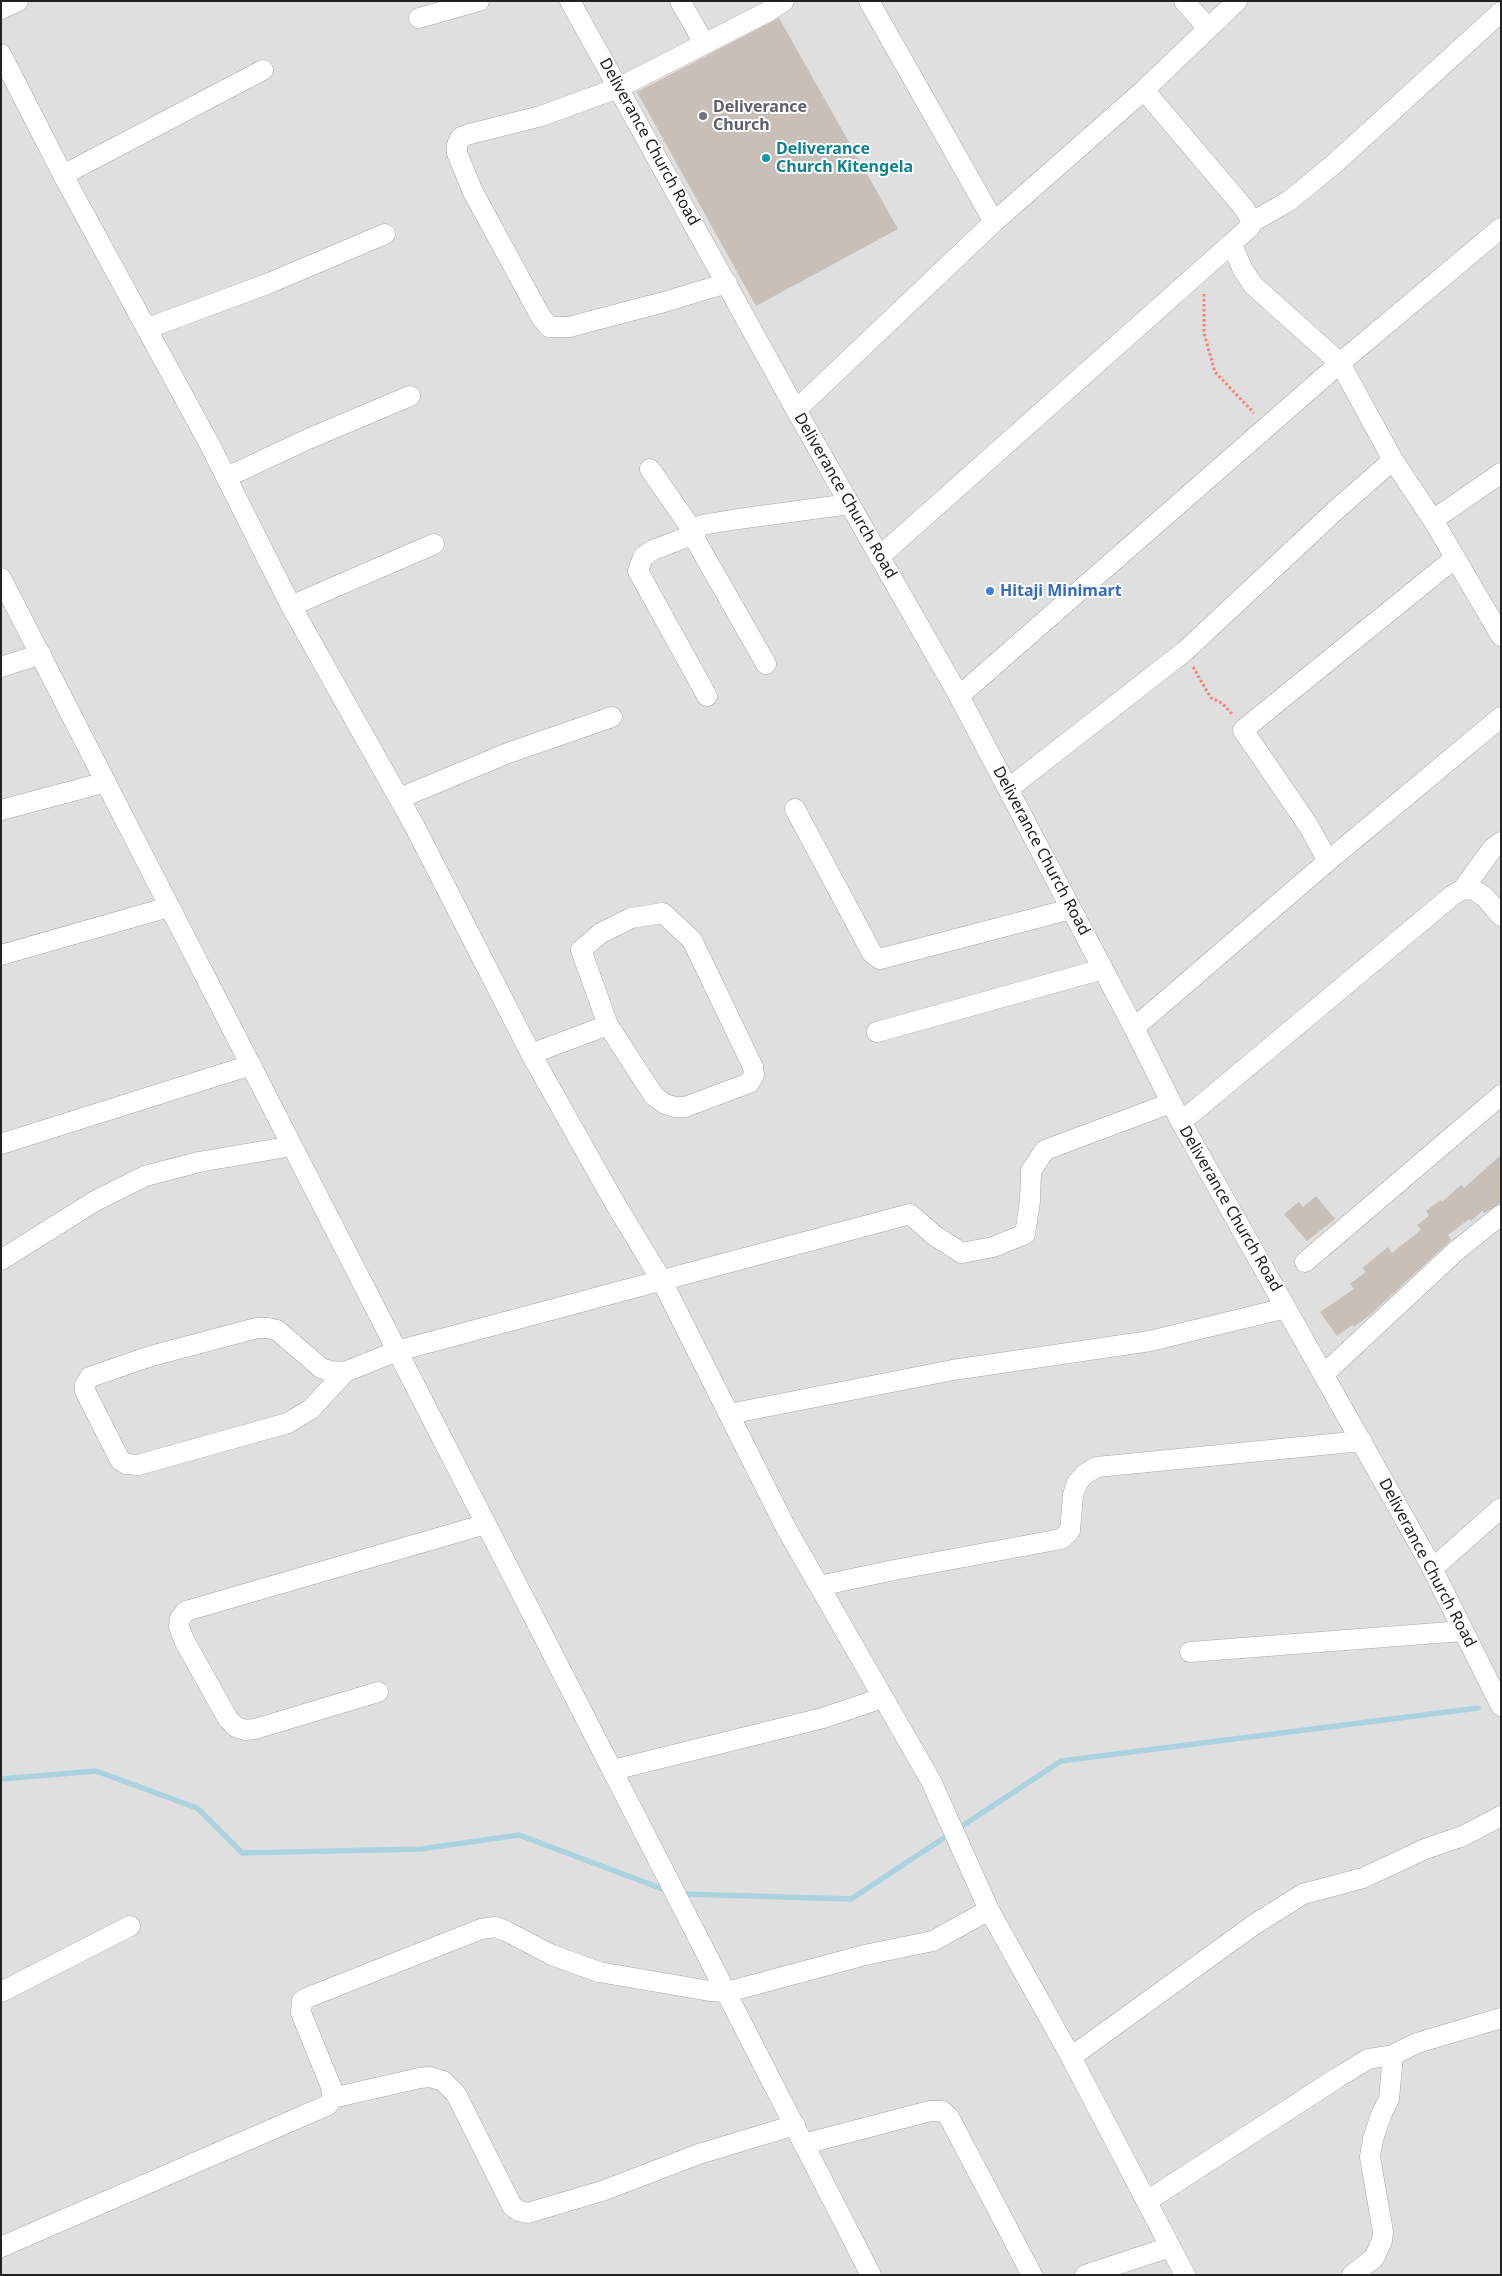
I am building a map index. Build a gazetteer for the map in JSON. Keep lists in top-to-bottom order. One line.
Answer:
{"streets":{"street":["Deliverance Church Road"]},"places":["Deliverance Church","Deliverance Church Kitengela","Hitaji Minimart"]}
